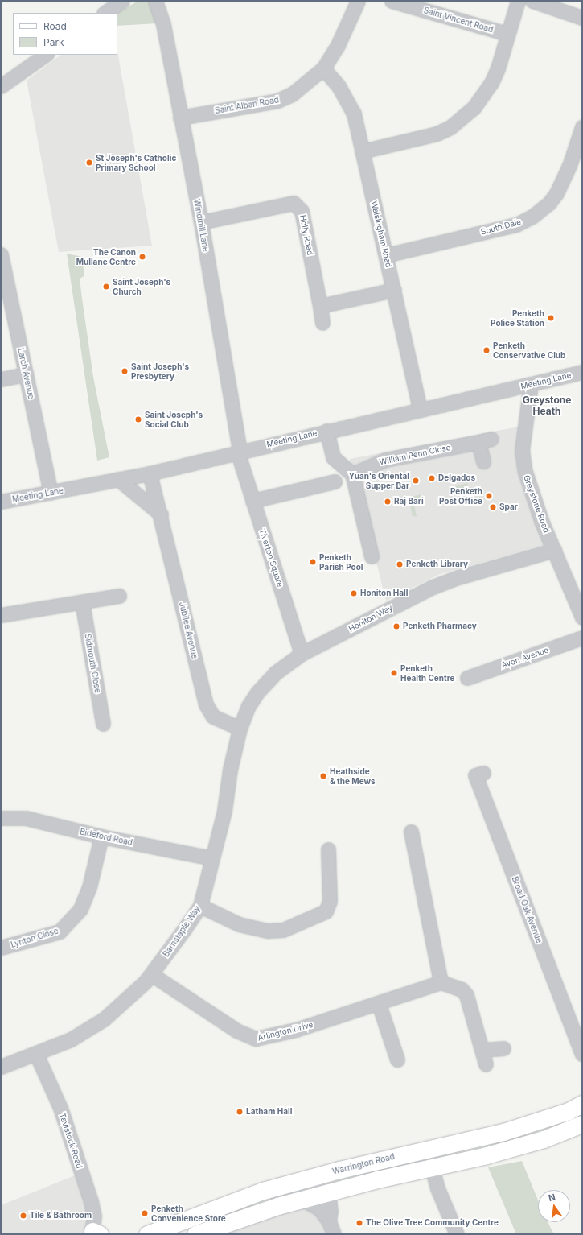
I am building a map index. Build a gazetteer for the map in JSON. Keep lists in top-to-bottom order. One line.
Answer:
{"streets":{"main road":["Warrington Road"],"street":["Saint Vincent Road","Saint Alban Road","Windmill Lane","South Dale","Walsingham Road","Holly Road","Larch Avenue","Meeting Lane","William Penn Close","Greystone Road","Tiverton Square","Honiton Way","Jubilee Avenue","Avon Avenue","Sidmouth Close","Bideford Road","Broad Oak Avenue","Barnstaple Way","Lynton Close","Arlington Drive","Tavistock Road"]},"crossings":[["Saint Alban Road","Windmill Lane"],["Saint Alban Road","Walsingham Road"],["Windmill Lane","Holly Road"],["Windmill Lane","Meeting Lane"],["Windmill Lane","Tiverton Square"],["South Dale","Walsingham Road"],["Walsingham Road","Meeting Lane"],["Larch Avenue","Meeting Lane"],["Meeting Lane","Greystone Road"],["Meeting Lane","Tiverton Square"],["Meeting Lane","Jubilee Avenue"],["Greystone Road","Honiton Way"],["Tiverton Square","Honiton Way"],["Honiton Way","Jubilee Avenue"],["Honiton Way","Barnstaple Way"],["Jubilee Avenue","Barnstaple Way"],["Bideford Road","Barnstaple Way"],["Bideford Road","Lynton Close"],["Barnstaple Way","Arlington Drive"],["Barnstaple Way","Tavistock Road"]],"districts":["Greystone Heath"],"places":["St Joseph's Catholic Primary School","The Canon Mullane Centre","Saint Joseph's Church","Penketh Police Station","Penketh Conservative Club","Saint Joseph's Presbytery","Saint Joseph's Social Club","Delgados","Yuan's Oriental Supper Bar","Penketh Post Office","Raj Bari","Spar","Penketh Parish Pool","Penketh Library","Honiton Hall","Penketh Pharmacy","Penketh Health Centre","Heathside & the Mews","Latham Hall","Penketh Convenience Store","Tile & Bathroom","The Olive Tree Community Centre"],"legend":["Road","Park"],"north":"top"}
